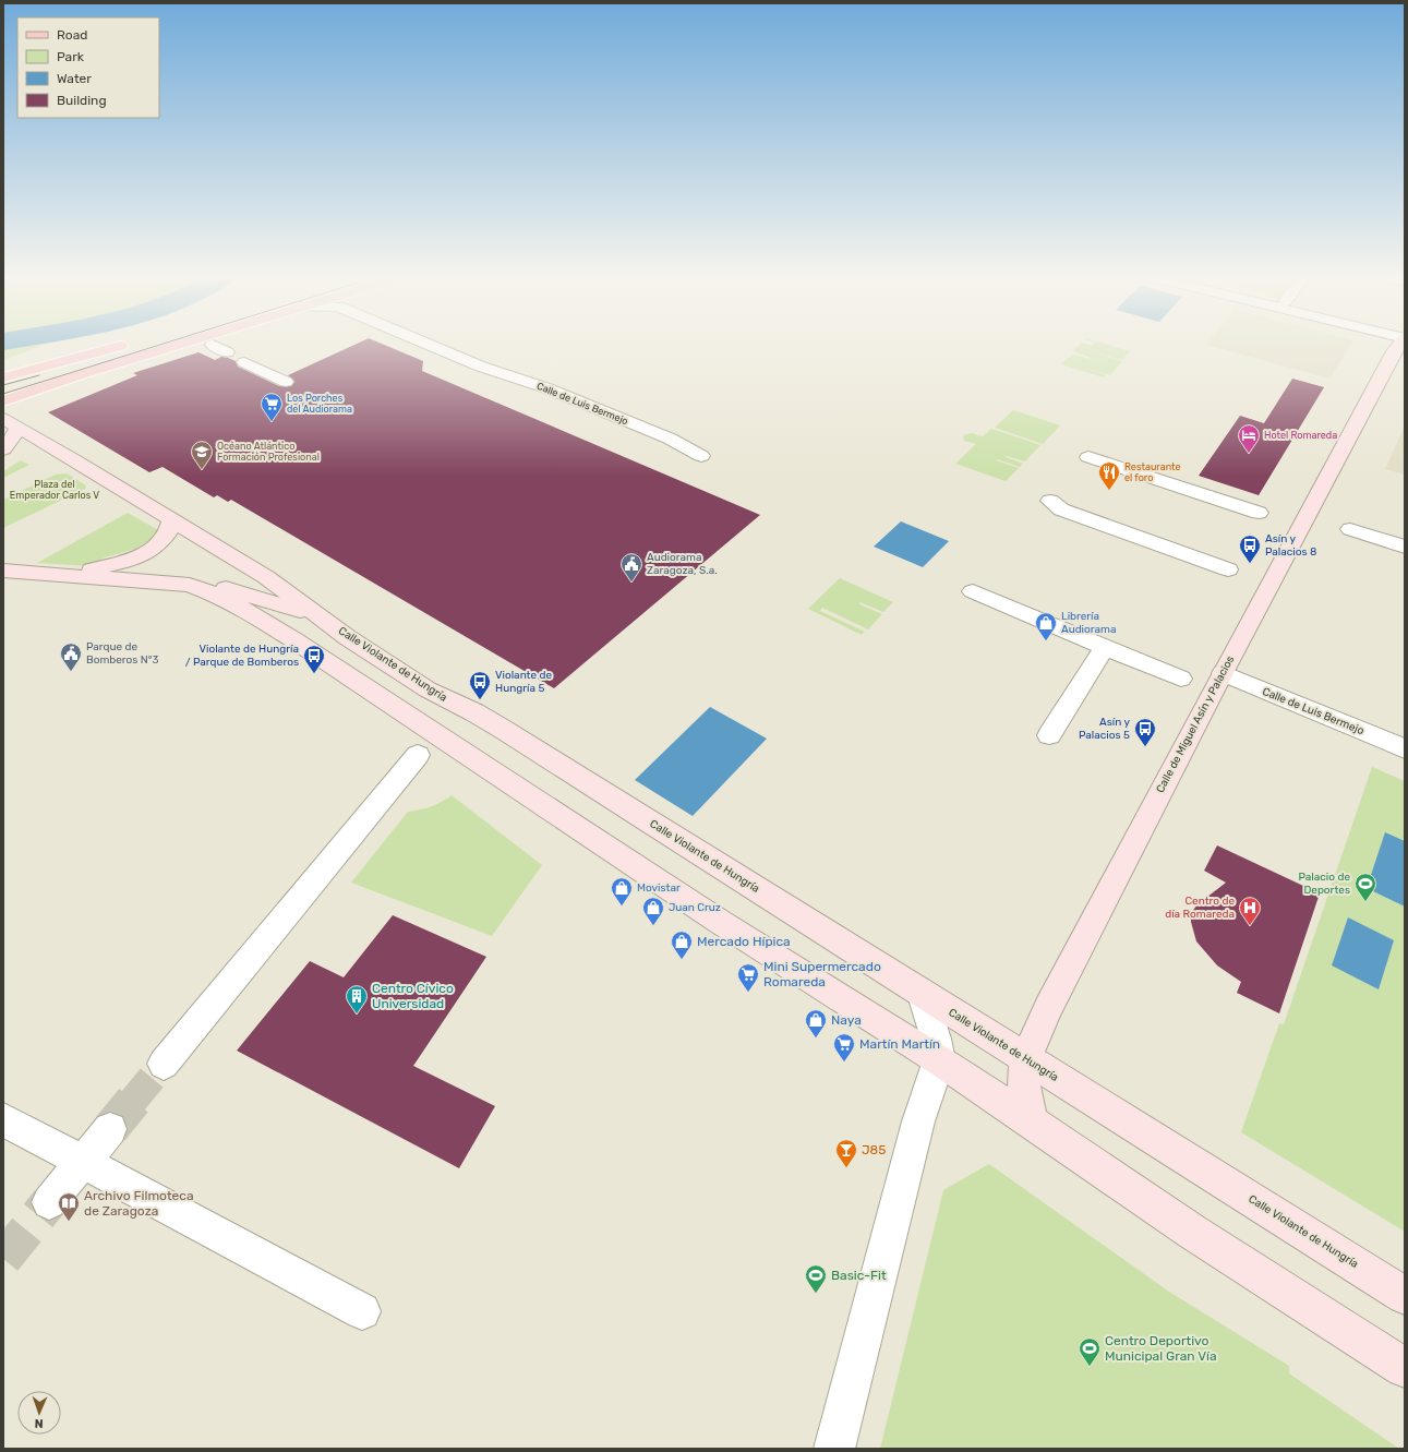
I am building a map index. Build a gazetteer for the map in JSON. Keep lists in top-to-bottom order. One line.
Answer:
{"streets":{"main road":["Calle Violante de Hungría","Calle de Miguel Asín y Palacios"],"street":["Calle de Luis Bermejo"]},"crossings":[["Calle de Luis Bermejo","Calle de Miguel Asín y Palacios"],["Calle Violante de Hungría","Calle de Miguel Asín y Palacios"]],"parks":["Plaza del Emperador Carlos V"],"places":{"supermarket":["Los Porches del Audiorama","Mini Supermercado Romareda","Martín Martín"],"hotel":["Hotel Romareda"],"school or university":["Océano Atlántico Formación Profesional"],"restaurant":["Restaurante el foro"],"bus stop":["Asín y Palacios 8","Violante de Hungría / Parque de Bomberos","Violante de Hungría 5","Asín y Palacios 5"],"public building":["Audiorama Zaragoza, S.a.","Parque de Bomberos Nº3"],"shop":["Librería Audiorama","Movistar","Juan Cruz","Mercado Hípica","Naya"],"sports":["Palacio de Deportes","Basic-Fit","Centro Deportivo Municipal Gran Vía"],"hospital":["Centro de día Romareda"],"building":["Centro Cívico Universidad"],"bar":["J85"],"library":["Archivo Filmoteca de Zaragoza"]},"legend":["Road","Park","Water","Building"],"north":"bottom"}
